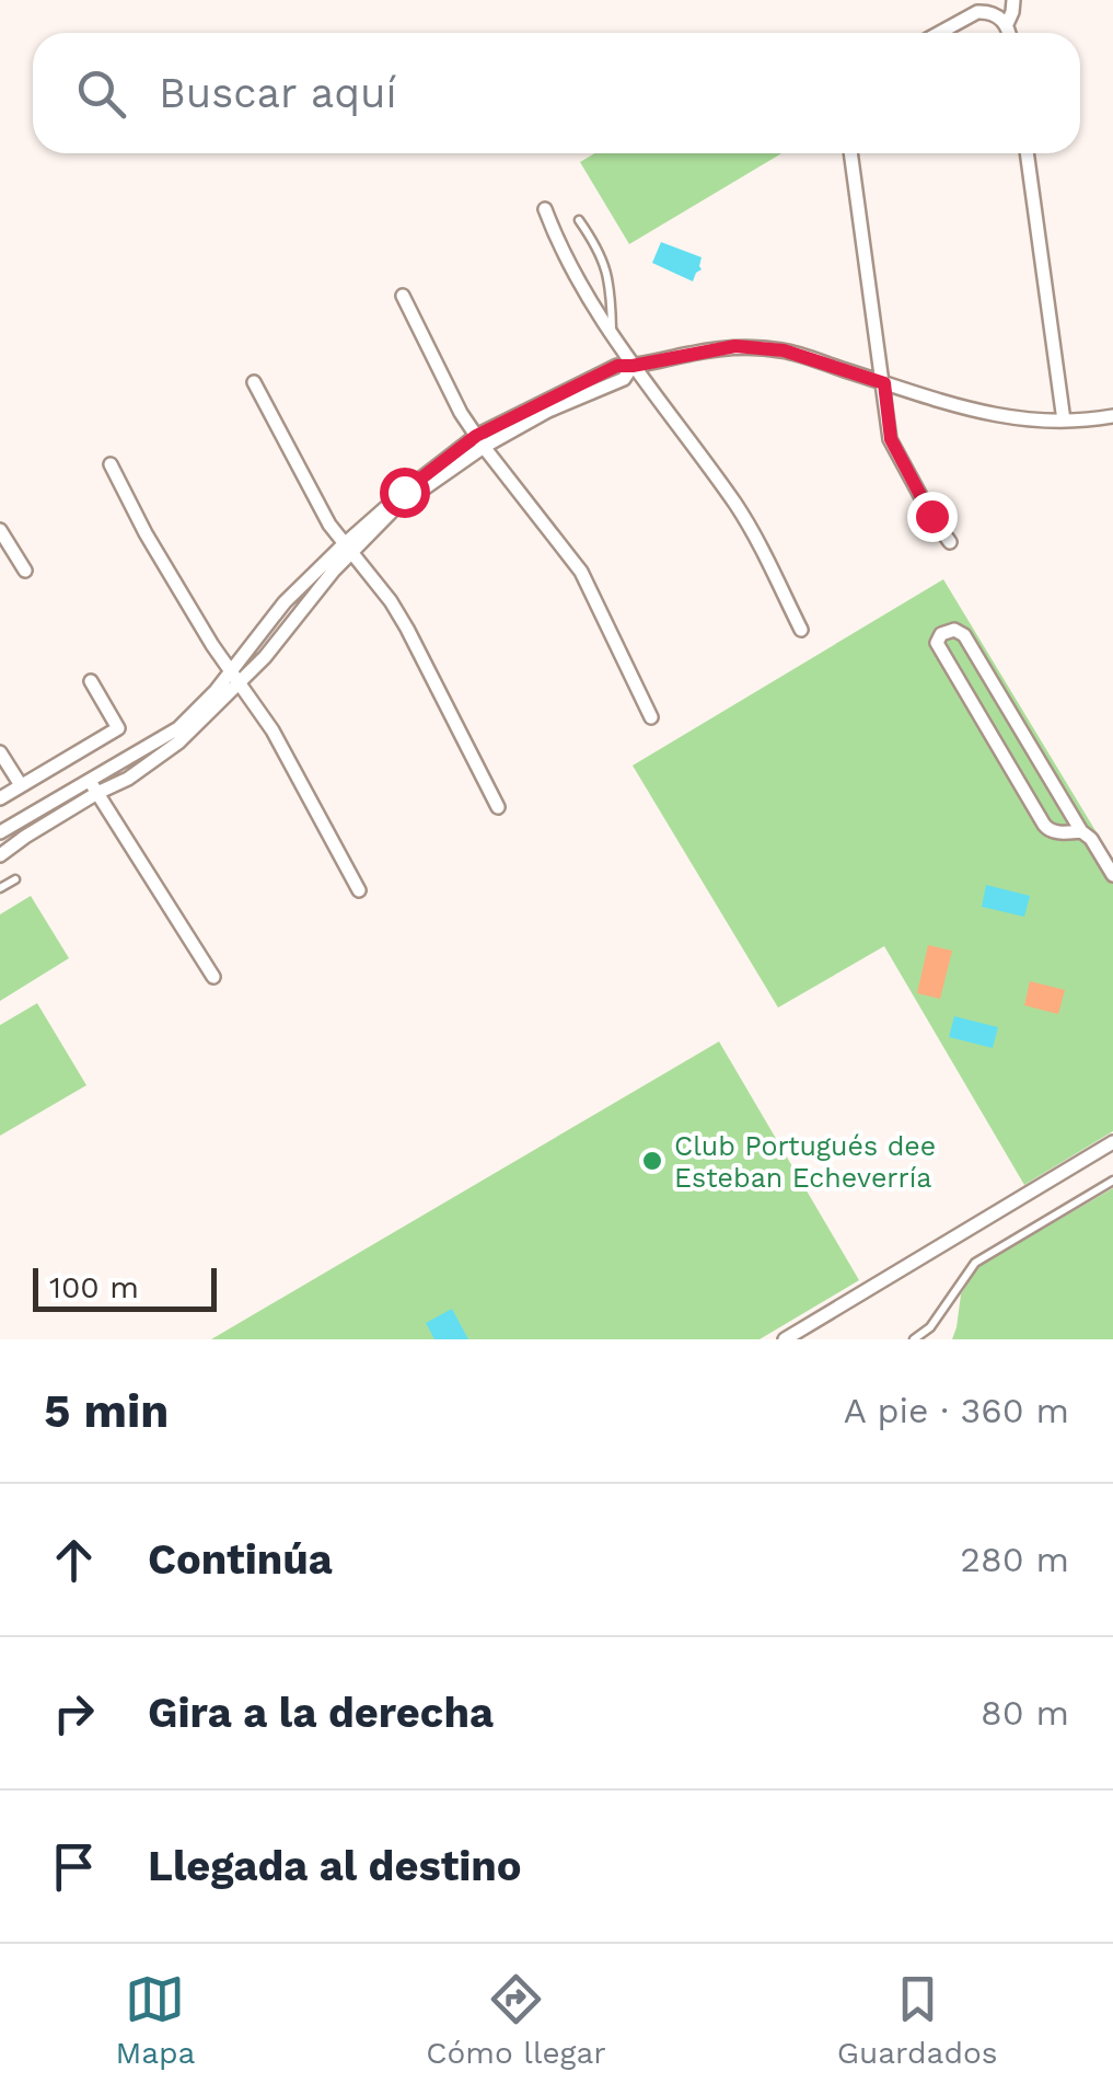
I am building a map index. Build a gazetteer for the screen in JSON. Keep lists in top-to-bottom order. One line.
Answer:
{"places":["Club Portugués dee Esteban Echeverría"],"scale_bar":"100 m","page":{"search":"Buscar aquí","scale":"100 m","heading":["5 min","A pie · 360 m"],"list":[["Continúa","280 m"],["Gira a la derecha","80 m"],"Llegada al destino"],"nav":["Mapa","Cómo llegar","Guardados"]}}
